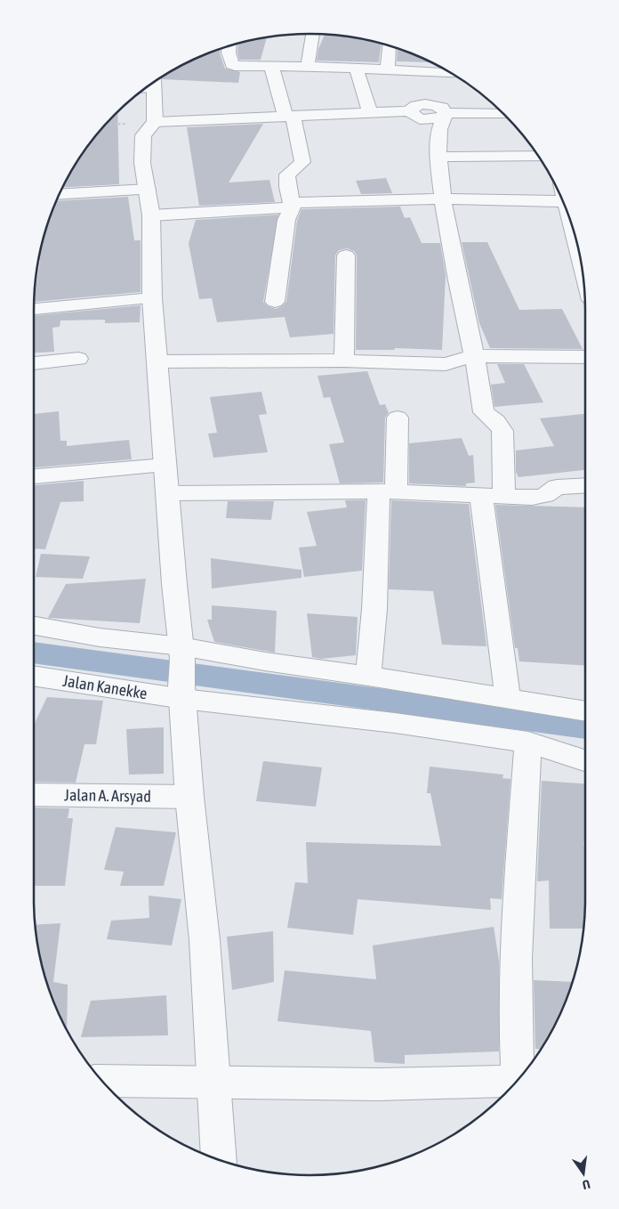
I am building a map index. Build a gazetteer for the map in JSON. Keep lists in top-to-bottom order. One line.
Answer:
{"streets":{"street":["Jalan Kanekke","Jalan A. Arsyad"]},"north":"bottom"}
